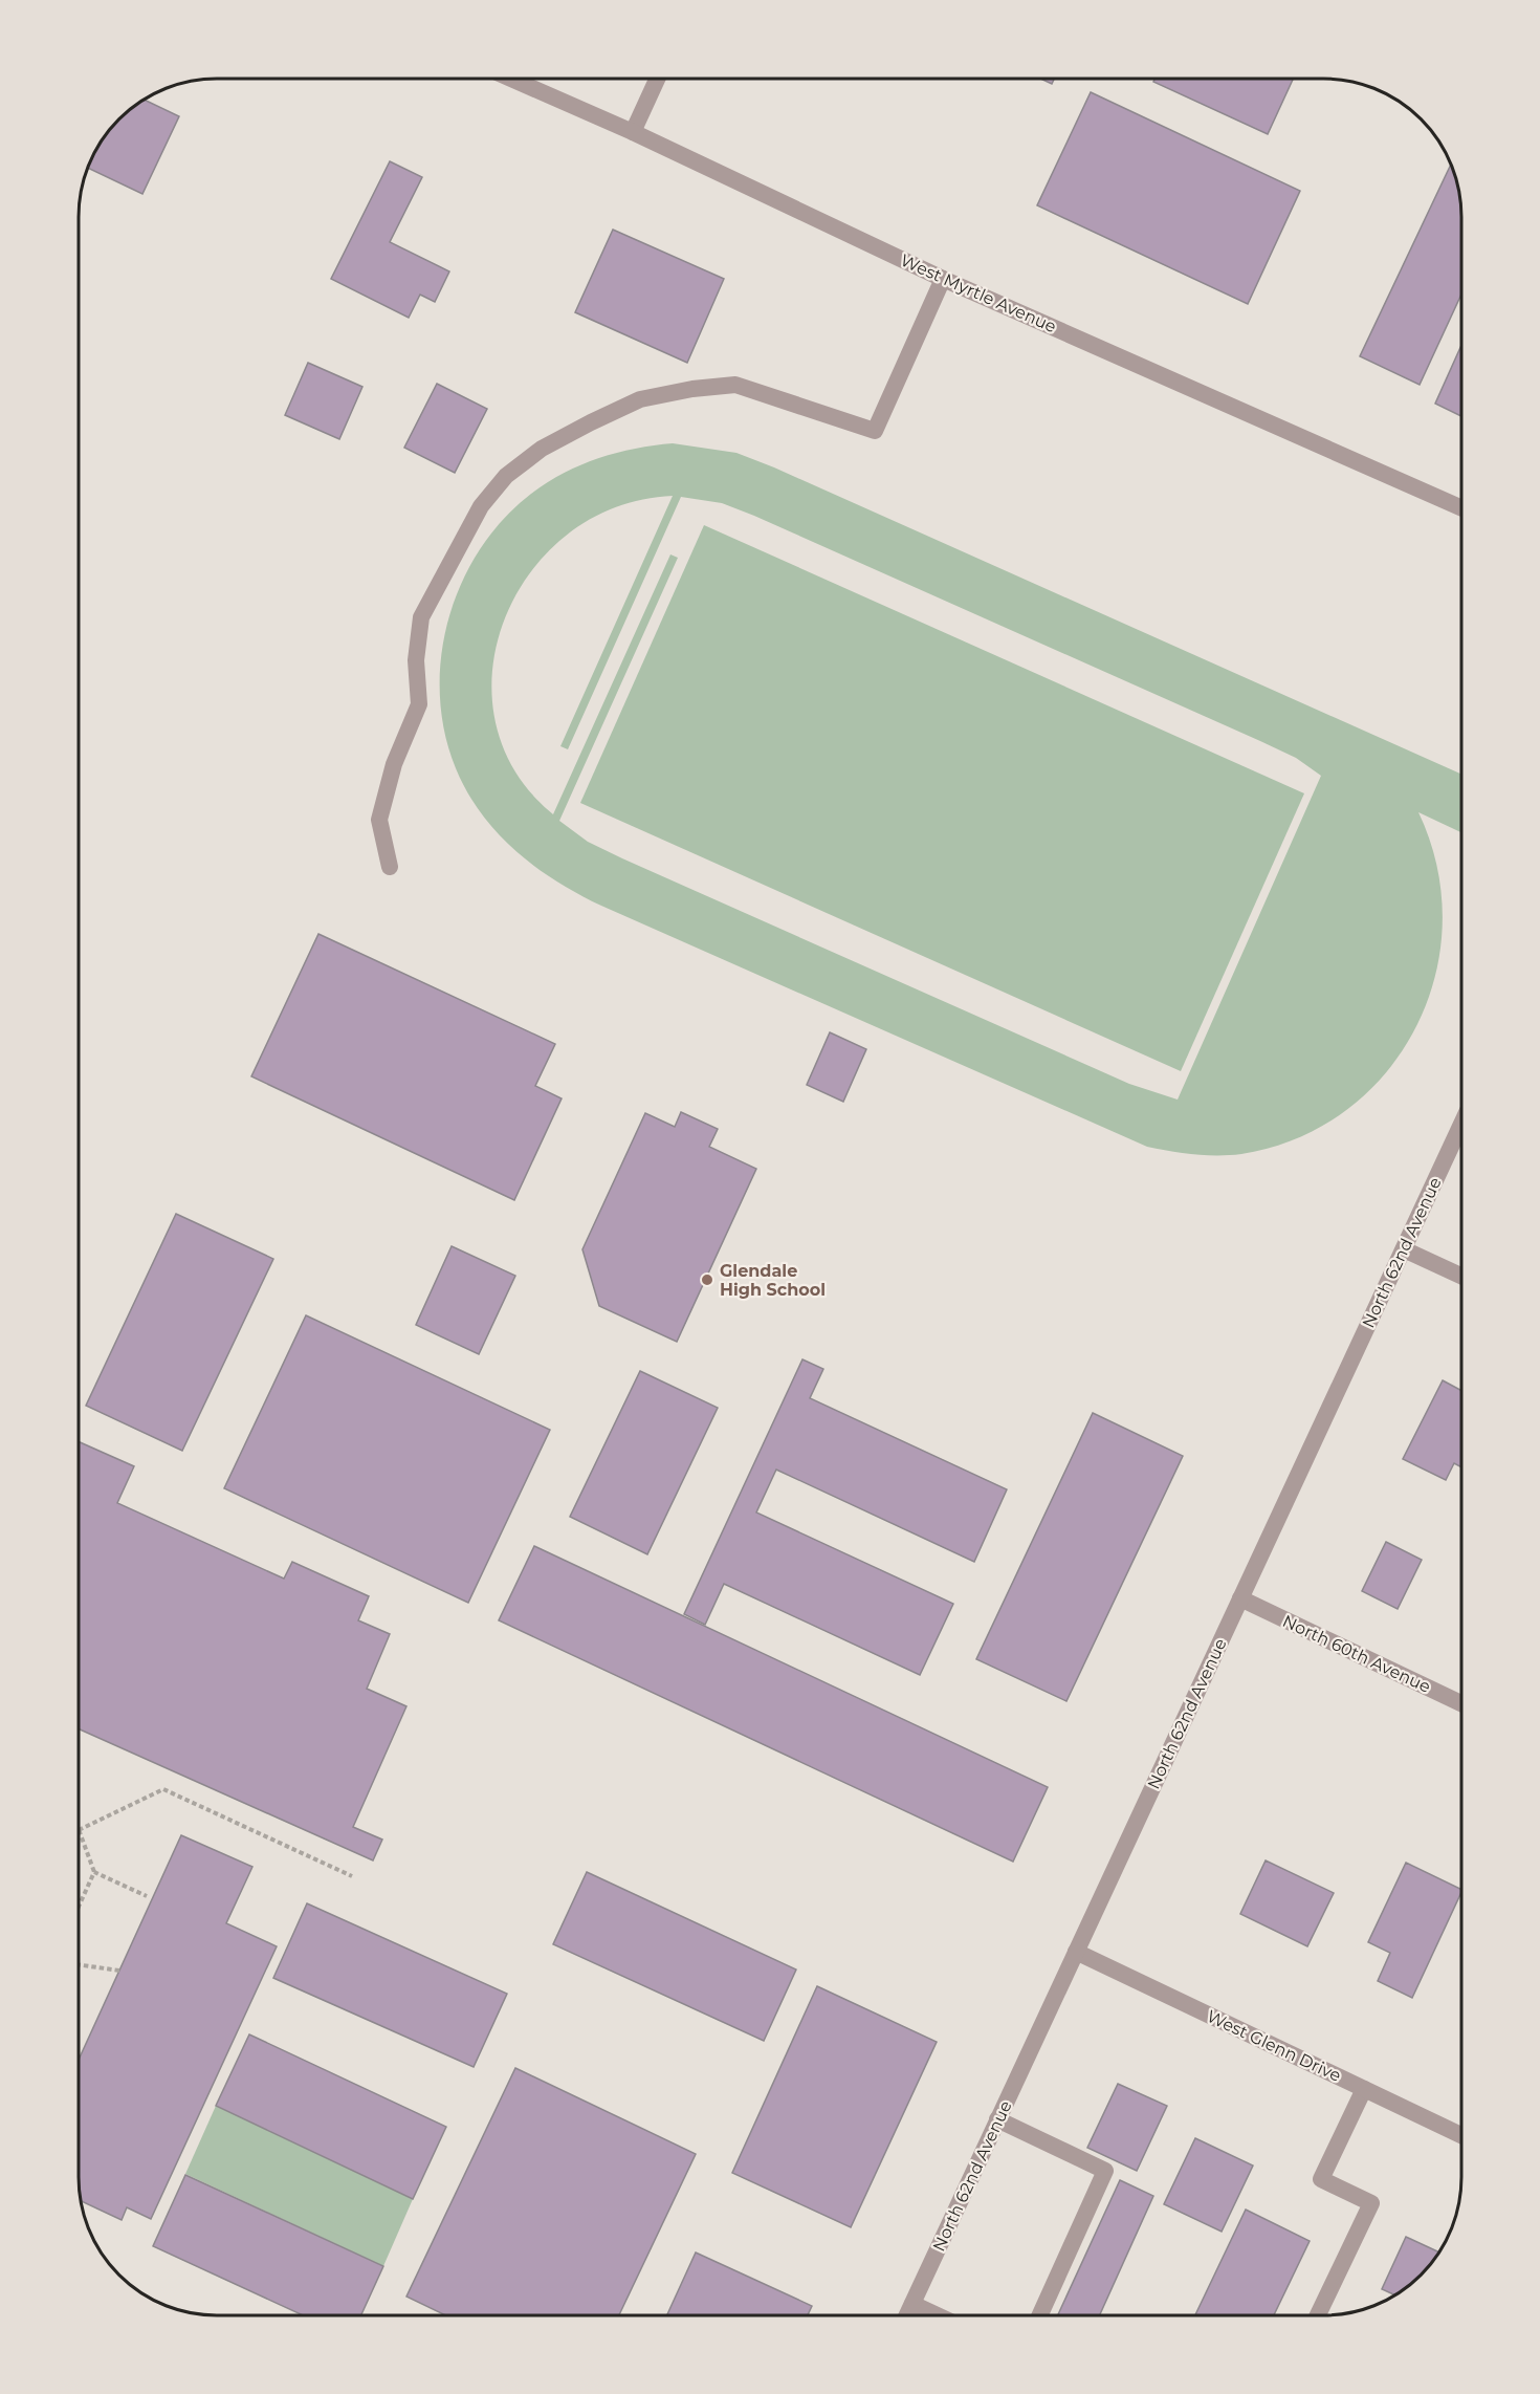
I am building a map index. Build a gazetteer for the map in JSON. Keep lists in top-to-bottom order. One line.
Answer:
{"streets":{"street":["West Myrtle Avenue","North 62nd Avenue","North 60th Avenue","West Glenn Drive"]},"crossings":[["North 62nd Avenue","North 60th Avenue"],["North 62nd Avenue","West Glenn Drive"]],"places":["Glendale High School"]}
